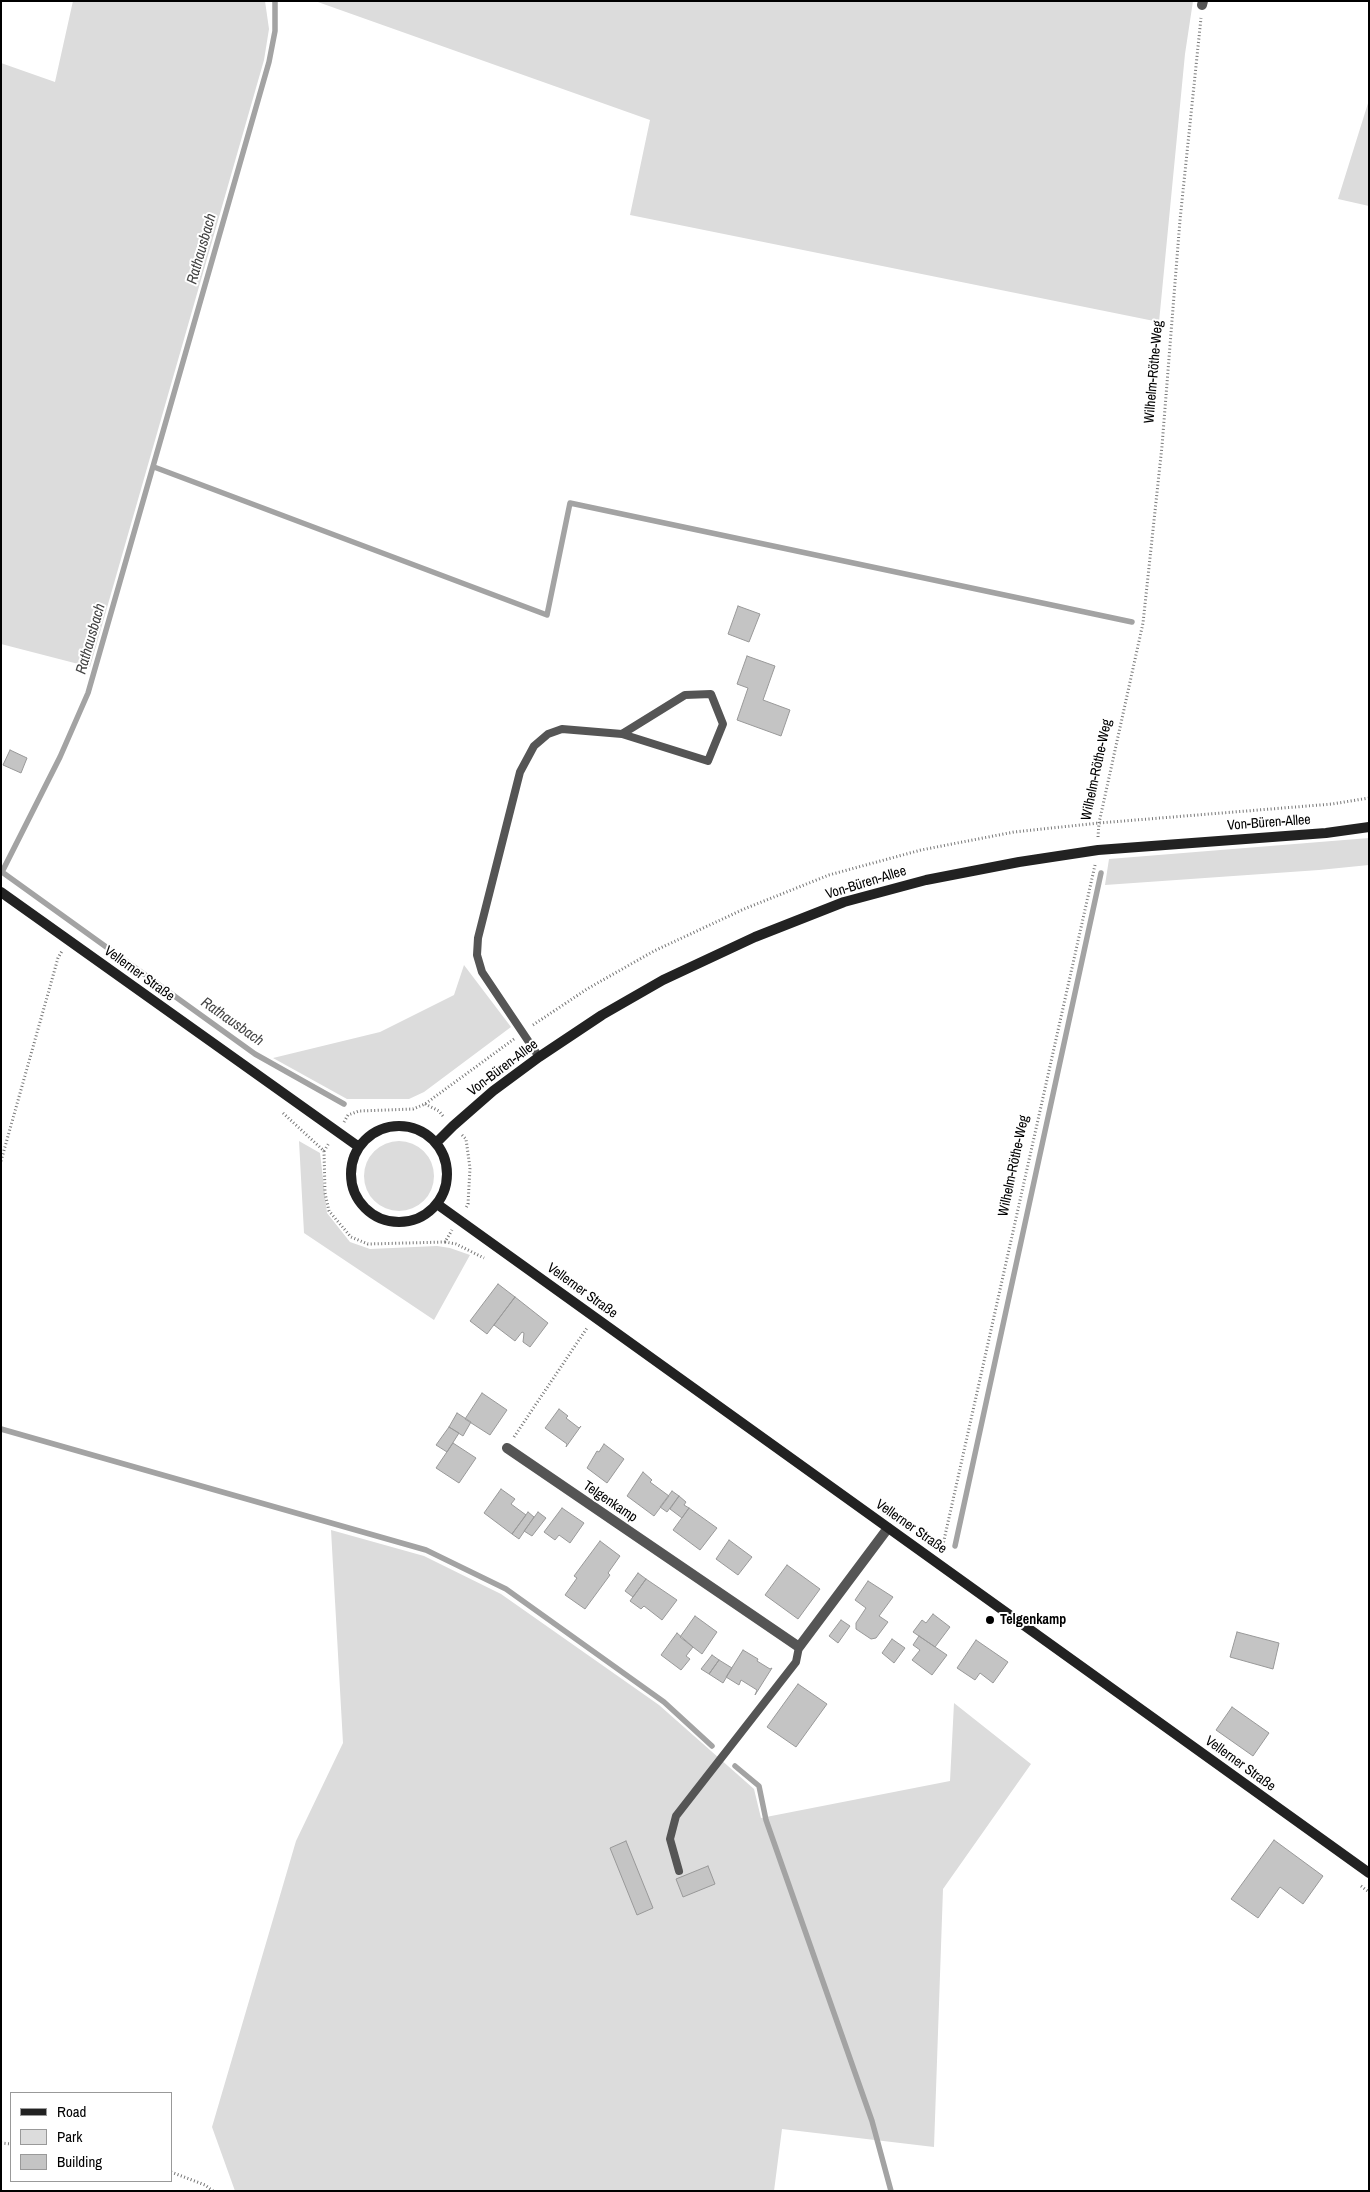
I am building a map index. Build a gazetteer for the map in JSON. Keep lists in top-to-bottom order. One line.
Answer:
{"streets":{"main road":["Von-Büren-Allee","Vellerner Straße"],"street":["Telgenkamp"],"path":["Wilhelm-Röthe-Weg"]},"crossings":[["Wilhelm-Röthe-Weg","Von-Büren-Allee"],["Wilhelm-Röthe-Weg","Vellerner Straße"],["Von-Büren-Allee","Vellerner Straße"]],"water":["Rathausbach"],"places":["Telgenkamp"],"legend":["Road","Park","Building"]}
